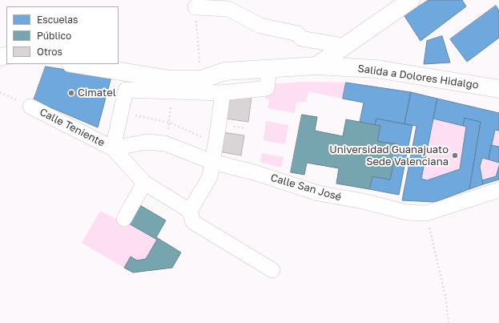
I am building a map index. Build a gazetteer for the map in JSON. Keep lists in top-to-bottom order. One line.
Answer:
{"streets":{"main road":["Salida a Dolores Hidalgo"],"street":["Calle Teniente","Calle San José"]},"crossings":[["Calle Teniente","Calle San José"]],"places":["Cimatel","Universidad Guanajuato Sede Valenciana"],"legend":["Escuelas","Público","Otros"]}
